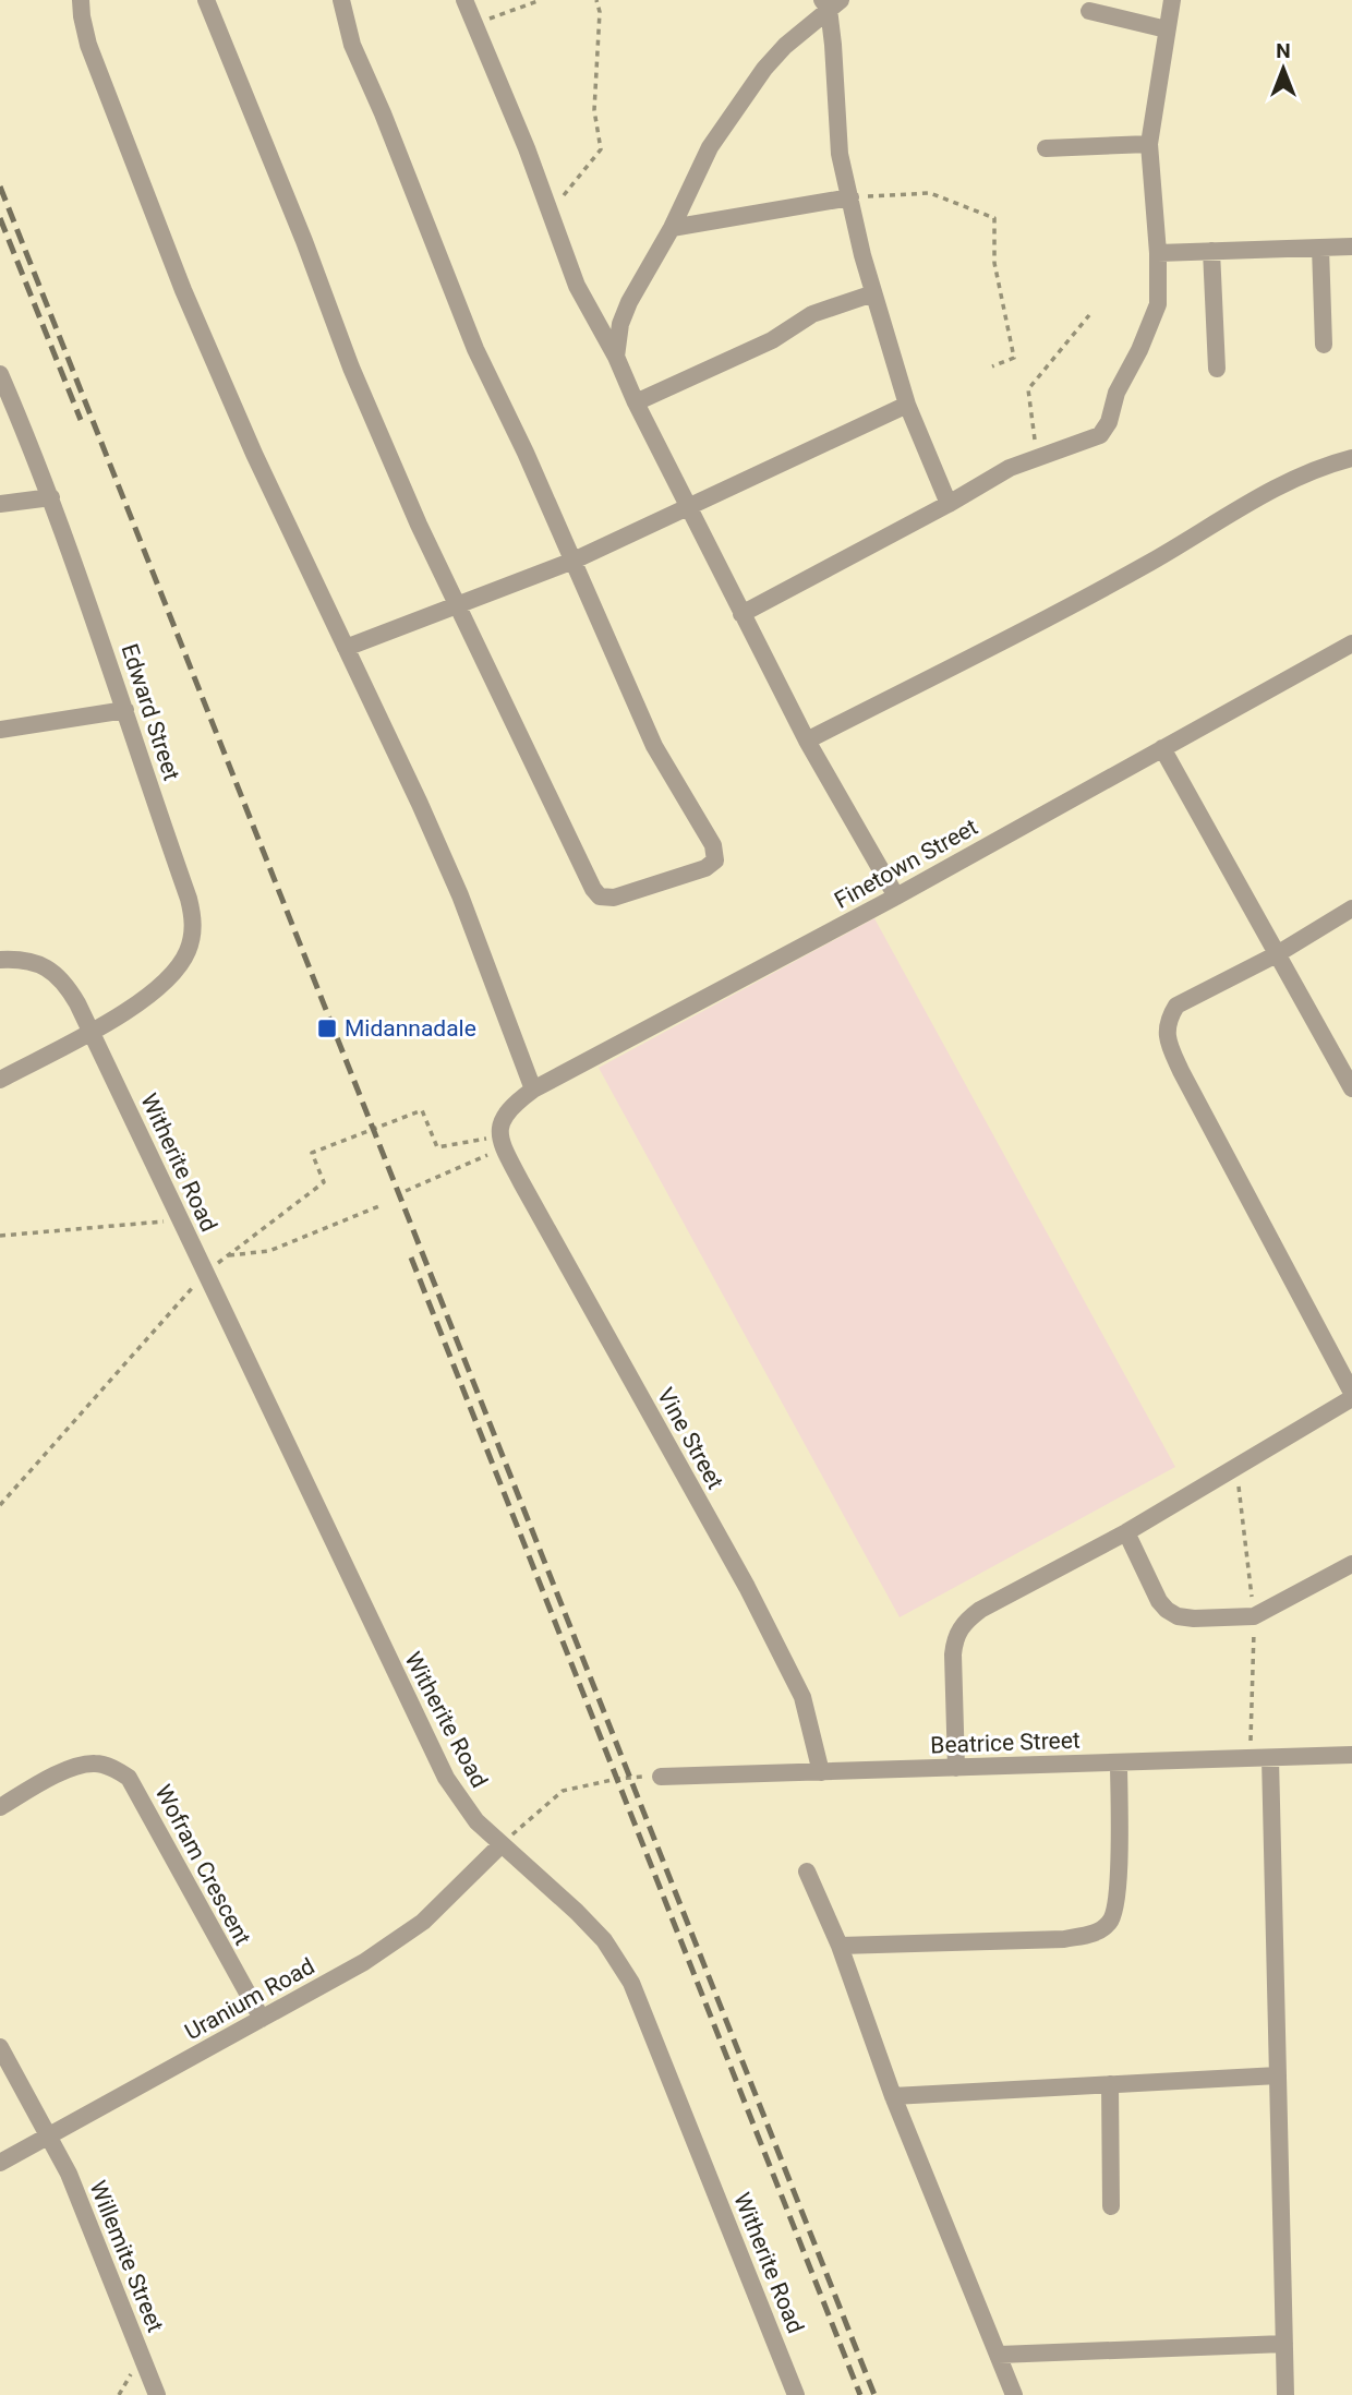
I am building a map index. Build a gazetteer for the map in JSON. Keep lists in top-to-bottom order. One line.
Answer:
{"streets":{"street":["Edward Street","Finetown Street","Witherite Road","Vine Street","Beatrice Street","Wofram Crescent","Uranium Road","Willemite Street"]},"crossings":[["Edward Street","Witherite Road"],["Finetown Street","Vine Street"],["Witherite Road","Uranium Road"],["Vine Street","Beatrice Street"],["Wofram Crescent","Uranium Road"],["Uranium Road","Willemite Street"]],"places":{"transit":["Midannadale"]},"north":"top"}
